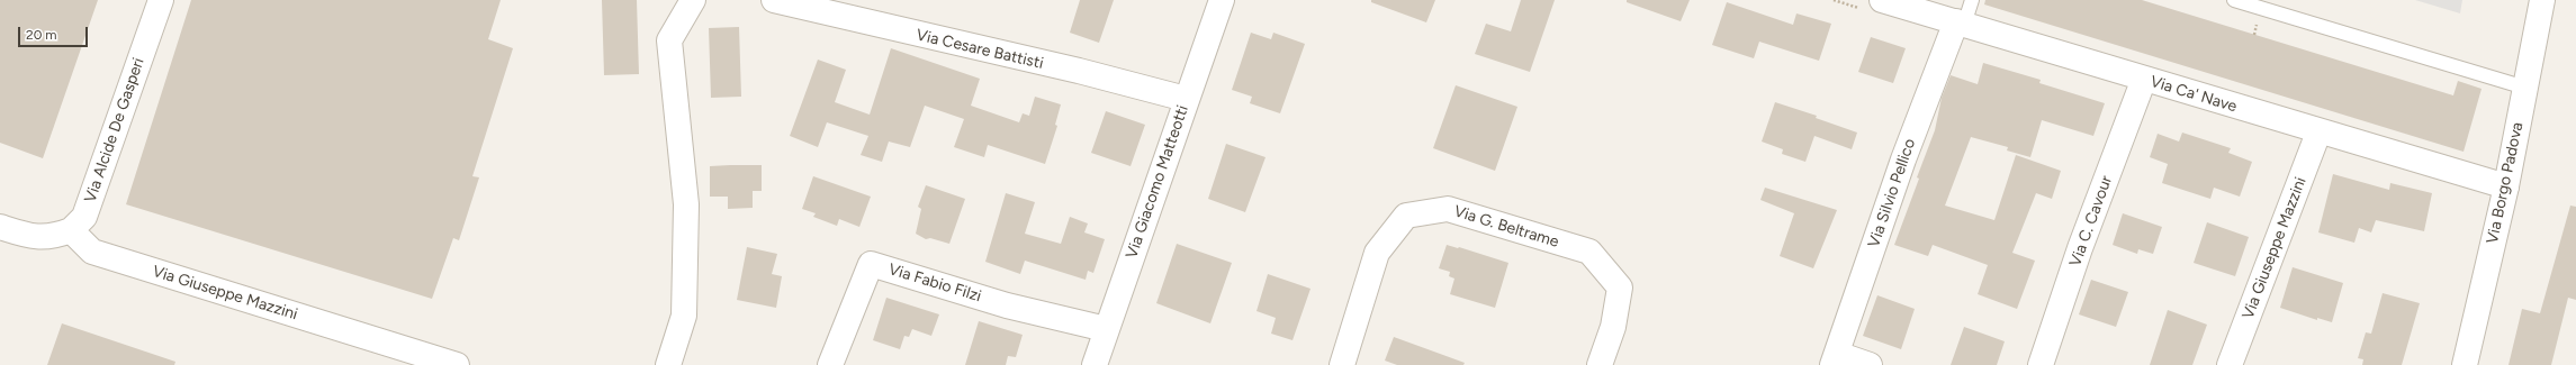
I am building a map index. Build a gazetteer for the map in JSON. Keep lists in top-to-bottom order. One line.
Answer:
{"streets":{"street":["Via Cesare Battisti","Via Ca' Nave","Via Alcide De Gasperi","Via Giacomo Matteotti","Via Borgo Padova","Via Silvio Pellico","Via C. Cavour","Via G. Beltrame","Via Giuseppe Mazzini","Via Fabio Filzi"]},"crossings":[["Via Cesare Battisti","Via Giacomo Matteotti"],["Via Ca' Nave","Via Borgo Padova"],["Via Ca' Nave","Via Silvio Pellico"],["Via Ca' Nave","Via C. Cavour"],["Via Ca' Nave","Via Giuseppe Mazzini"],["Via Alcide De Gasperi","Via Giuseppe Mazzini"],["Via Giacomo Matteotti","Via Fabio Filzi"]],"scale_bar":"20 m"}
